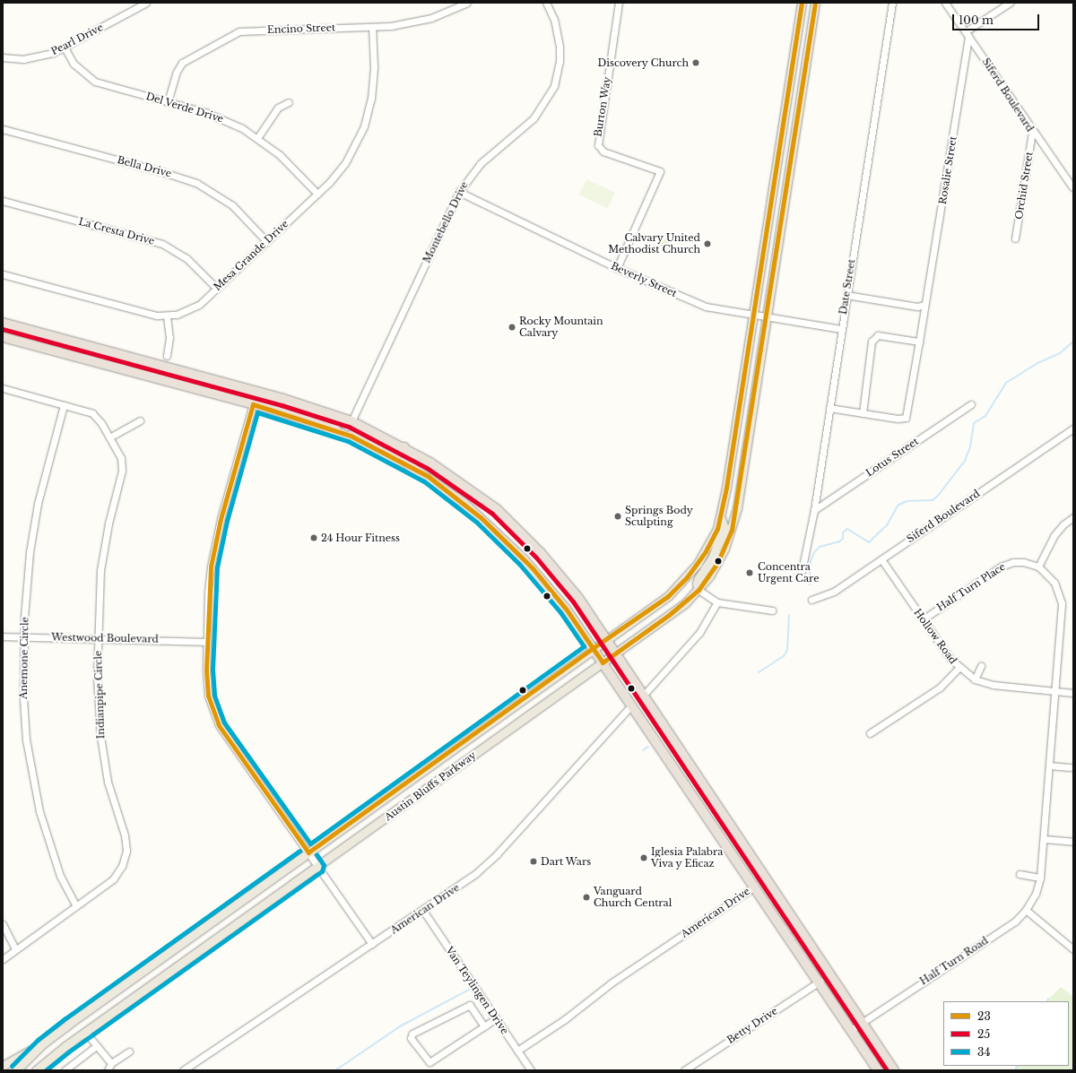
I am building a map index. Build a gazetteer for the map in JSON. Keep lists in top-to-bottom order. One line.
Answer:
{"streets":{"main road":["Austin Bluffs Parkway"],"street":["Encino Street","Pearl Drive","Siferd Boulevard","Burton Way","Del Verde Drive","Bella Drive","Rosalie Street","Orchid Street","Montebello Drive","La Cresta Drive","Mesa Grande Drive","Beverly Street","Date Street","Lotus Street","Half Turn Place","Hollow Road","Westwood Boulevard","Anemone Circle","Indianpipe Circle","American Drive","Half Turn Road","Van Teylingen Drive","Betty Drive"]},"crossings":[["Encino Street","Del Verde Drive"],["Encino Street","Mesa Grande Drive"],["Pearl Drive","Del Verde Drive"],["Siferd Boulevard","Rosalie Street"],["Siferd Boulevard","Orchid Street"],["Siferd Boulevard","Hollow Road"],["Burton Way","Beverly Street"],["Del Verde Drive","Mesa Grande Drive"],["Bella Drive","Mesa Grande Drive"],["Montebello Drive","Beverly Street"],["La Cresta Drive","Mesa Grande Drive"],["Beverly Street","Date Street"],["Beverly Street","Austin Bluffs Parkway"],["Date Street","Lotus Street"],["Half Turn Place","Hollow Road"],["Hollow Road","Half Turn Road"],["Westwood Boulevard","Anemone Circle"],["Westwood Boulevard","Indianpipe Circle"],["Anemone Circle","Indianpipe Circle"],["American Drive","Van Teylingen Drive"]],"places":["Discovery Church","Calvary United Methodist Church","Rocky Mountain Calvary","Springs Body Sculpting","24 Hour Fitness","Concentra Urgent Care","Iglesia Palabra Viva y Eficaz","Dart Wars","Vanguard Church Central"],"lines":["transit line 23","transit line 25","transit line 34"],"legend":["23","25","34"],"scale_bar":"100 m"}
